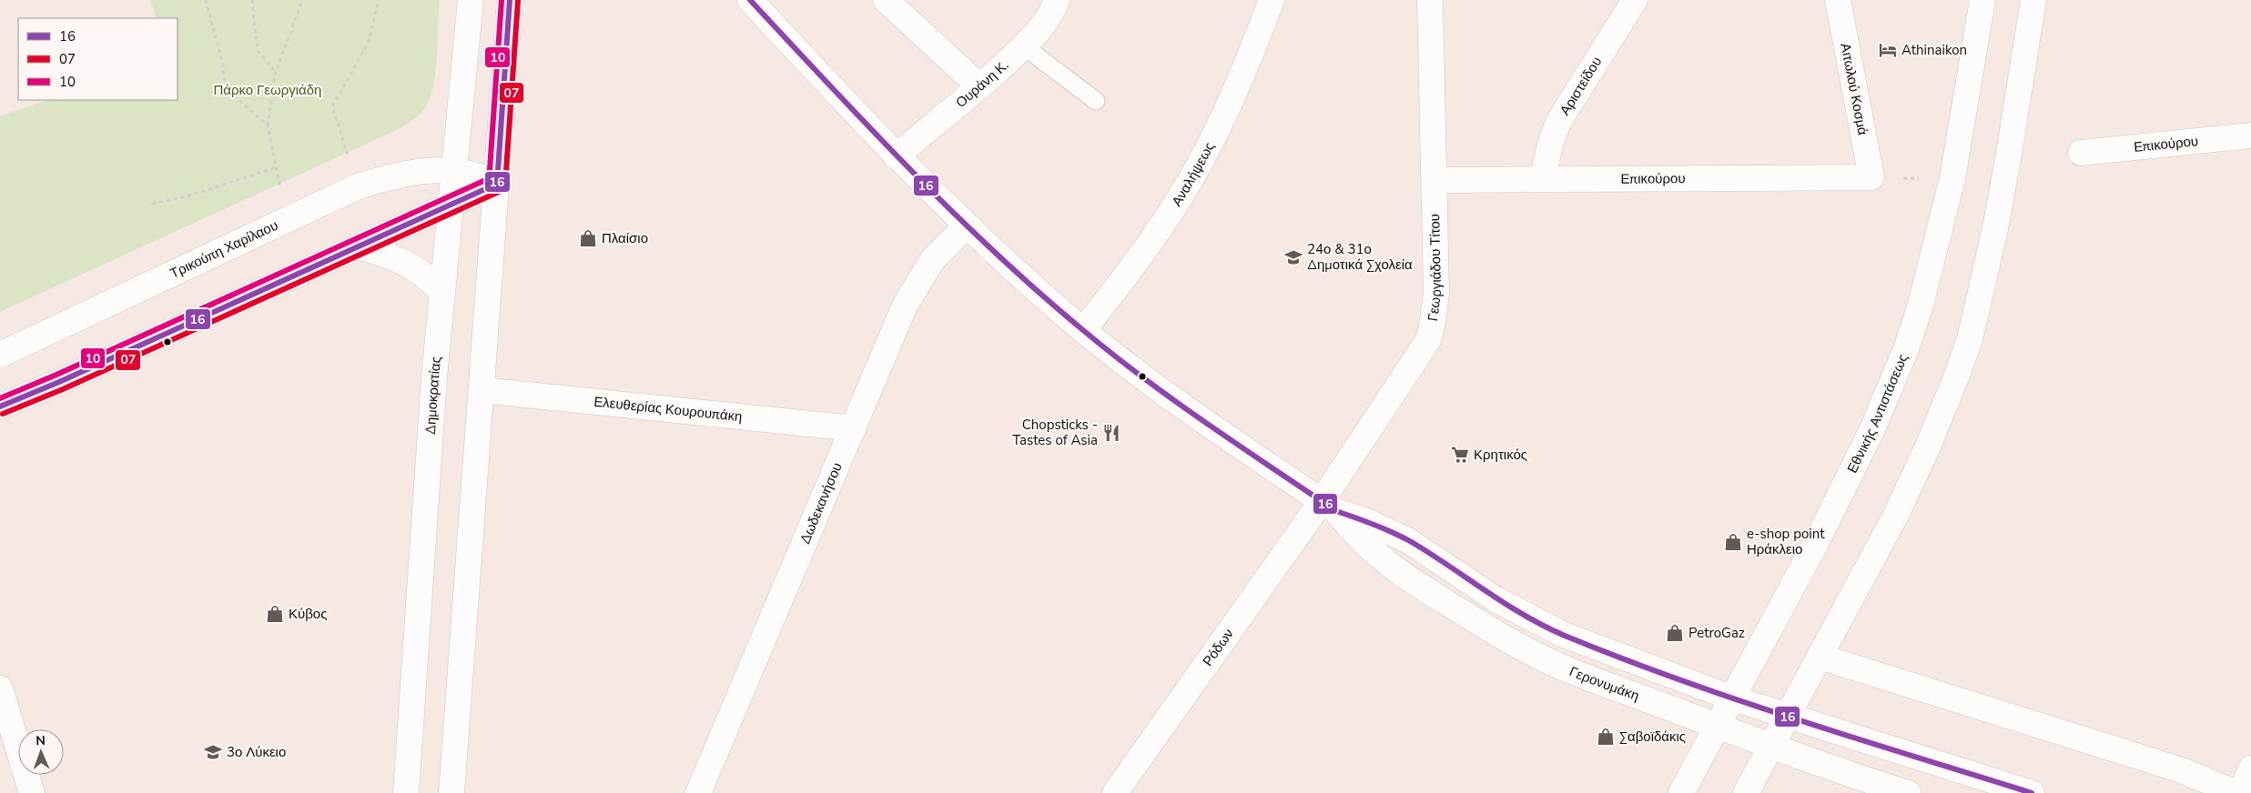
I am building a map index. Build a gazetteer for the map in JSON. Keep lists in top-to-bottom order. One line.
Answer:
{"streets":{"street":["Ουράνη Κ.","Αριστείδου","Αιτωλού Κοσμά","Επικούρου","Αναλήψεως","Τρικούπη Χαρίλαου","Γεωργιάδου Τίτου","Δημοκρατίας","Ελευθερίας Κουρουπάκη","Εθνικής Αντιστάσεως","Δωδεκανήσου","Ρόδων","Γερονυμάκη"]},"crossings":[["Ουράνη Κ.","Γερονυμάκη"],["Αριστείδου","Επικούρου"],["Αιτωλού Κοσμά","Επικούρου"],["Επικούρου","Γεωργιάδου Τίτου"],["Αναλήψεως","Γερονυμάκη"],["Τρικούπη Χαρίλαου","Δημοκρατίας"],["Γεωργιάδου Τίτου","Ρόδων"],["Γεωργιάδου Τίτου","Γερονυμάκη"],["Ελευθερίας Κουρουπάκη","Δωδεκανήσου"],["Εθνικής Αντιστάσεως","Γερονυμάκη"],["Δωδεκανήσου","Γερονυμάκη"],["Ρόδων","Γερονυμάκη"]],"parks":["Πάρκο Γεωργιάδη"],"places":{"hotel":["Athinaikon"],"shop":["Πλαίσιο","e-shop point Ηράκλειο","Κύβος","PetroGaz","Σαβοϊδάκις"],"school or university":["24ο & 31ο Δημοτικά Σχολεία","3ο Λύκειο"],"restaurant":["Chopsticks - Tastes of Asia"],"supermarket":["Κρητικός"]},"lines":["transit line 16","transit line 10","transit line 07"],"legend":["16","07","10"],"north":"top"}
